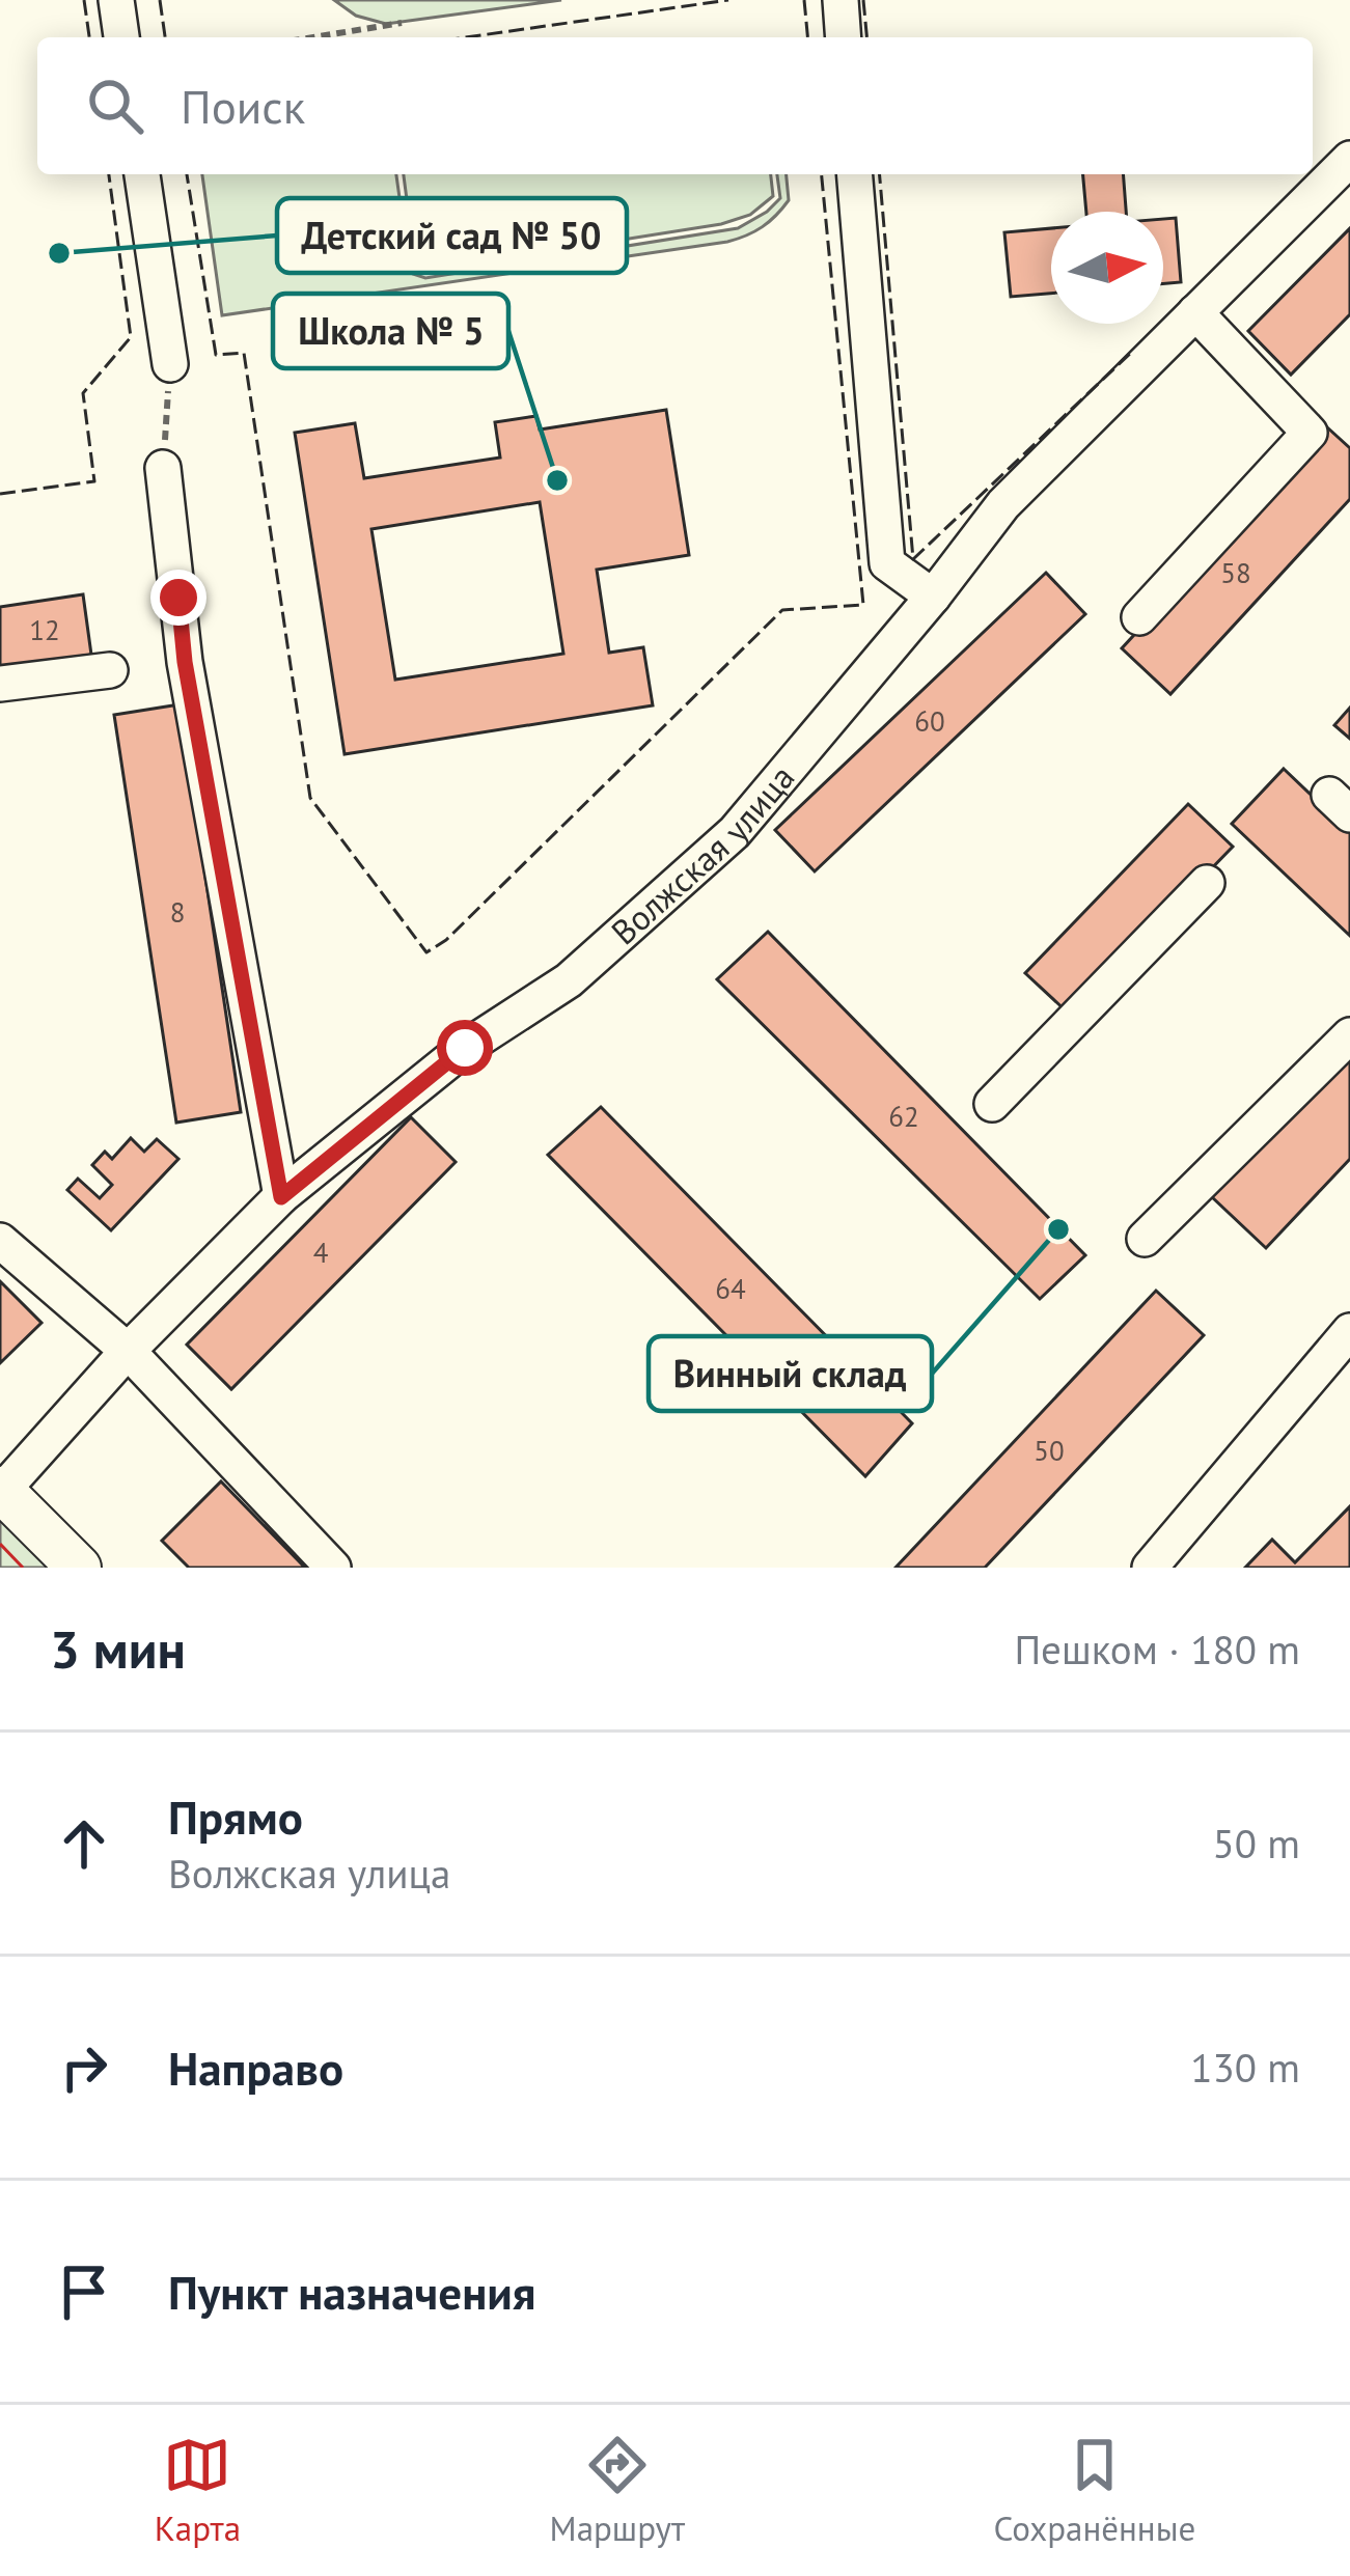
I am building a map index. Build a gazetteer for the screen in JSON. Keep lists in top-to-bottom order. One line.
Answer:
{"streets":{"street":["Волжская улица"]},"places":["Детский сад № 50","Школа № 5","Винный склад"],"house_numbers":["58","12","60","8","62","4","64","50"],"north":"right","page":{"search":"Поиск","heading":["3 мин","Пешком · 180 m"],"list":[["Прямо","Волжская улица","50 m"],["Направо","130 m"],"Пункт назначения"],"nav":["Карта","Маршрут","Сохранённые"]}}
